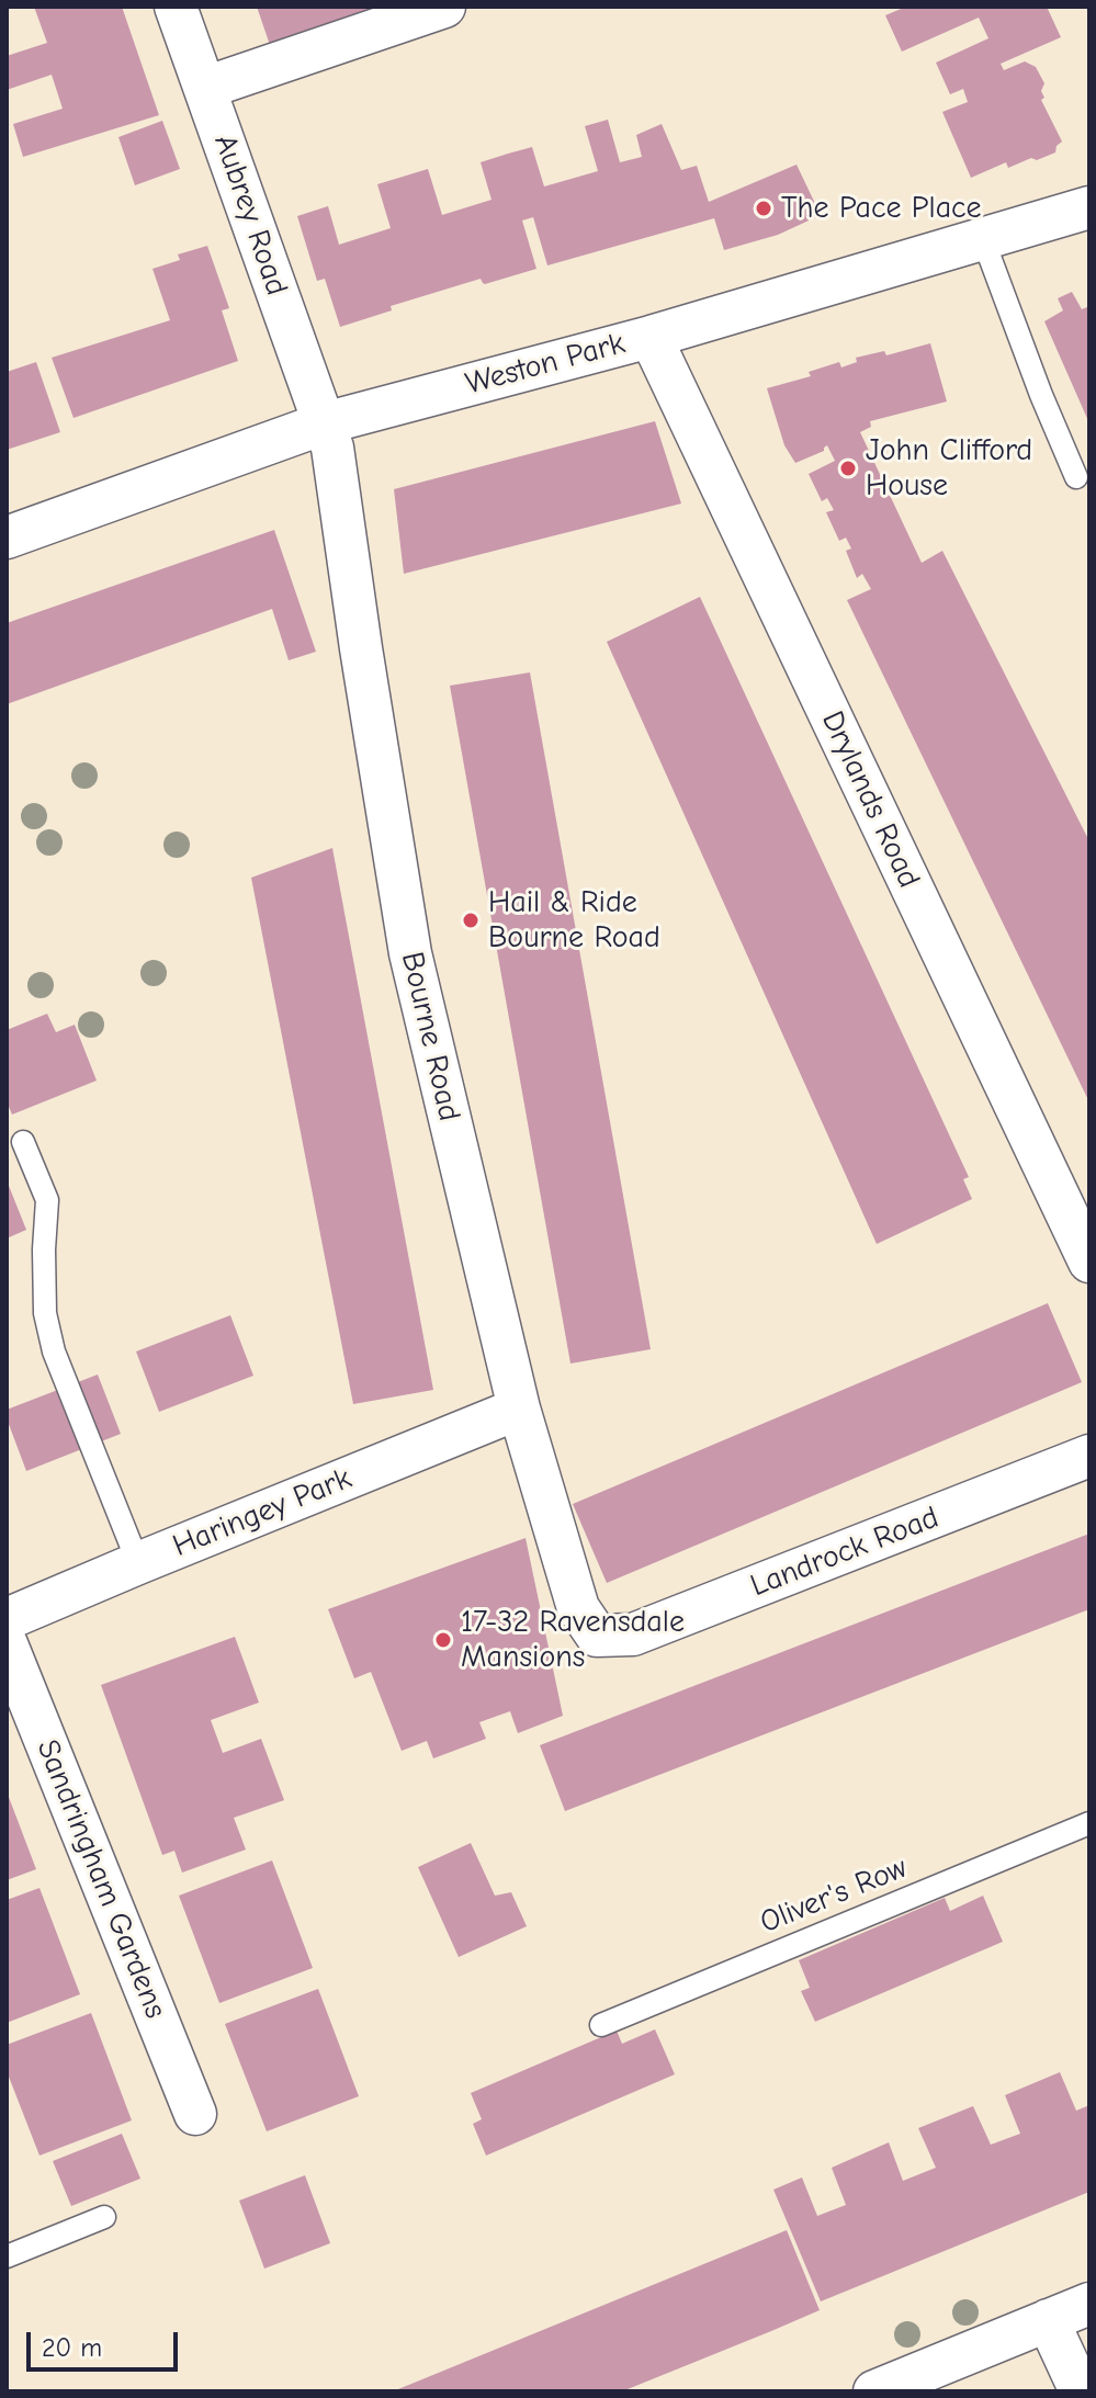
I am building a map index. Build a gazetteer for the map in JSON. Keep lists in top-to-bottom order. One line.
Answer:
{"streets":{"street":["Aubrey Road","Weston Park","Drylands Road","Bourne Road","Haringey Park","Landrock Road","Sandringham Gardens"],"lane":["Oliver's Row"]},"crossings":[["Aubrey Road","Weston Park"],["Aubrey Road","Bourne Road"],["Weston Park","Drylands Road"],["Weston Park","Bourne Road"],["Bourne Road","Haringey Park"],["Bourne Road","Landrock Road"],["Haringey Park","Sandringham Gardens"]],"places":["The Pace Place","John Clifford House","Hail & Ride Bourne Road","17-32 Ravensdale Mansions"],"scale_bar":"20 m"}
